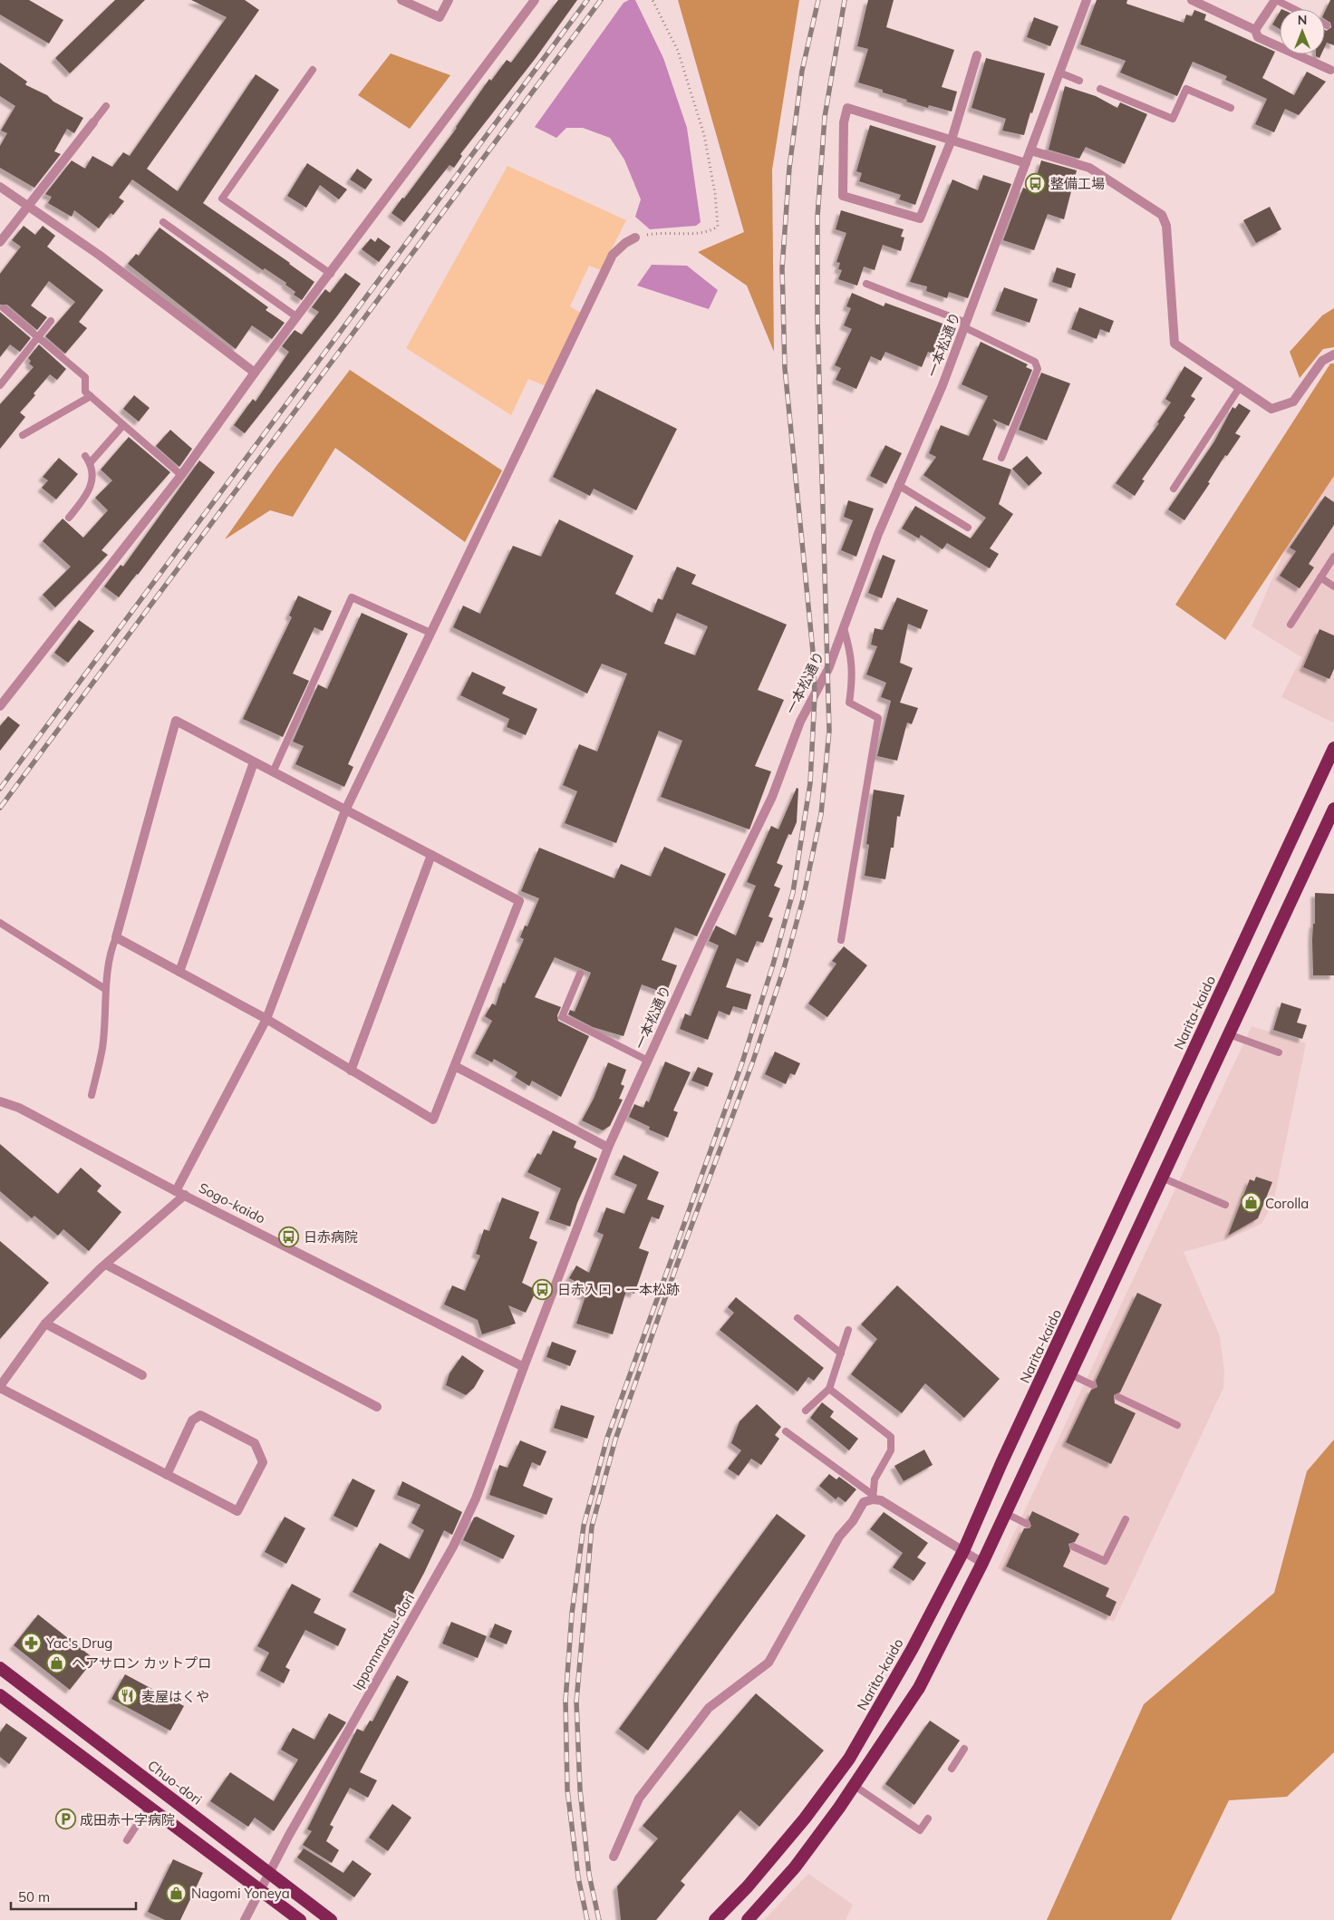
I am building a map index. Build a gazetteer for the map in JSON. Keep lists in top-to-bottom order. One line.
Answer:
{"streets":{"highway":["Narita-kaido","Chuo-dori"],"street":["一本松通り","Sogo-kaido","Ippommatsu-dori"]},"crossings":[["一本松通り","Sogo-kaido"],["一本松通り","Ippommatsu-dori"],["Sogo-kaido","Ippommatsu-dori"],["Ippommatsu-dori","Chuo-dori"]],"places":{"bus stop":["整備工場","日赤病院","日赤入口・一本松跡"],"shop":["Corolla","ヘアサロン カットプロ","Nagomi Yoneya"],"pharmacy":["Yac's Drug"],"restaurant":["麦屋はくや"],"parking":["成田赤十字病院"]},"scale_bar":"50 m","north":"top"}
